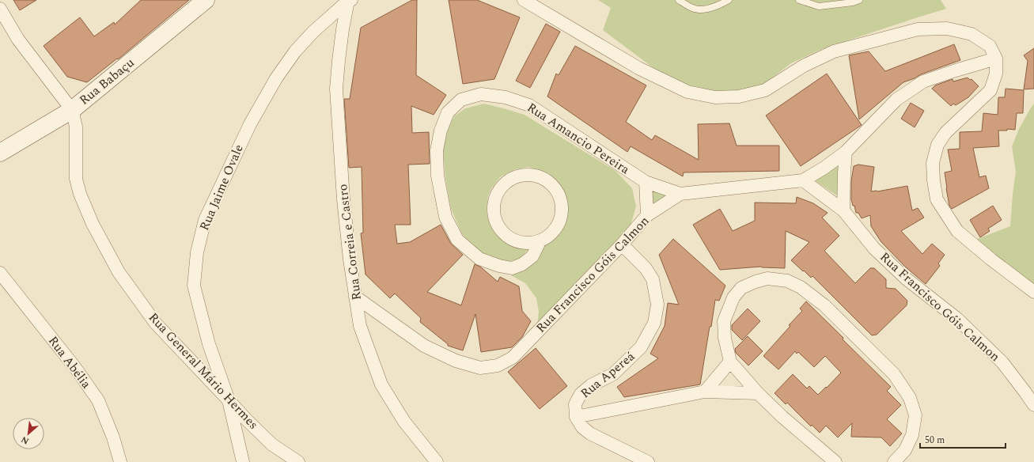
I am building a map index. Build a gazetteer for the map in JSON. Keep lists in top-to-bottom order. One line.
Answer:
{"streets":{"street":["Rua Babaçu","Rua Amancio Pereira","Rua Jaime Ovale","Rua Correia e Castro","Rua Francisco Góis Calmon","Rua Abélia","Rua General Mário Hermes","Rua Apereá"]},"crossings":[["Rua Babaçu","Rua General Mário Hermes"],["Rua Amancio Pereira","Rua Francisco Góis Calmon"],["Rua Jaime Ovale","Rua Correia e Castro"],["Rua Jaime Ovale","Rua General Mário Hermes"],["Rua Correia e Castro","Rua Francisco Góis Calmon"],["Rua Francisco Góis Calmon","Rua Apereá"]],"scale_bar":"50 m","north":"bottom left"}
